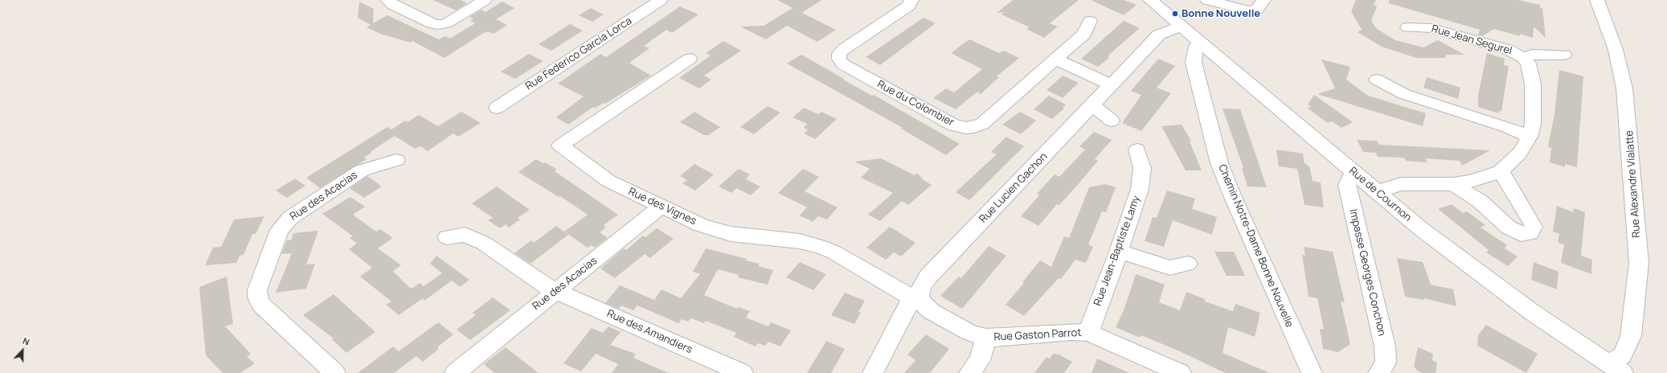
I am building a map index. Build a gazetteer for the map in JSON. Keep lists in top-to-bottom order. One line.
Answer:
{"streets":{"street":["Rue Jean Segurel","Rue Federico García Lorca","Rue du Colombier","Rue Alexandre Vialatte","Rue Lucien Gachon","Rue de Cournon","Rue des Acacias","Rue des Vignes","Chemin Notre-Dame Bonne Nouvelle","Rue Jean-Baptiste Lamy","Impasse Georges Conchon","Rue des Amandiers","Rue Gaston Parrot"]},"crossings":[["Rue Jean Segurel","Rue de Cournon"],["Rue Alexandre Vialatte","Rue de Cournon"],["Rue Lucien Gachon","Rue de Cournon"],["Rue Lucien Gachon","Rue des Vignes"],["Rue Lucien Gachon","Rue Gaston Parrot"],["Rue de Cournon","Chemin Notre-Dame Bonne Nouvelle"],["Rue de Cournon","Impasse Georges Conchon"],["Rue des Acacias","Rue des Vignes"],["Rue des Acacias","Rue des Amandiers"],["Rue des Vignes","Rue Gaston Parrot"],["Rue Jean-Baptiste Lamy","Rue Gaston Parrot"]],"places":["Bonne Nouvelle"],"north":"top"}
